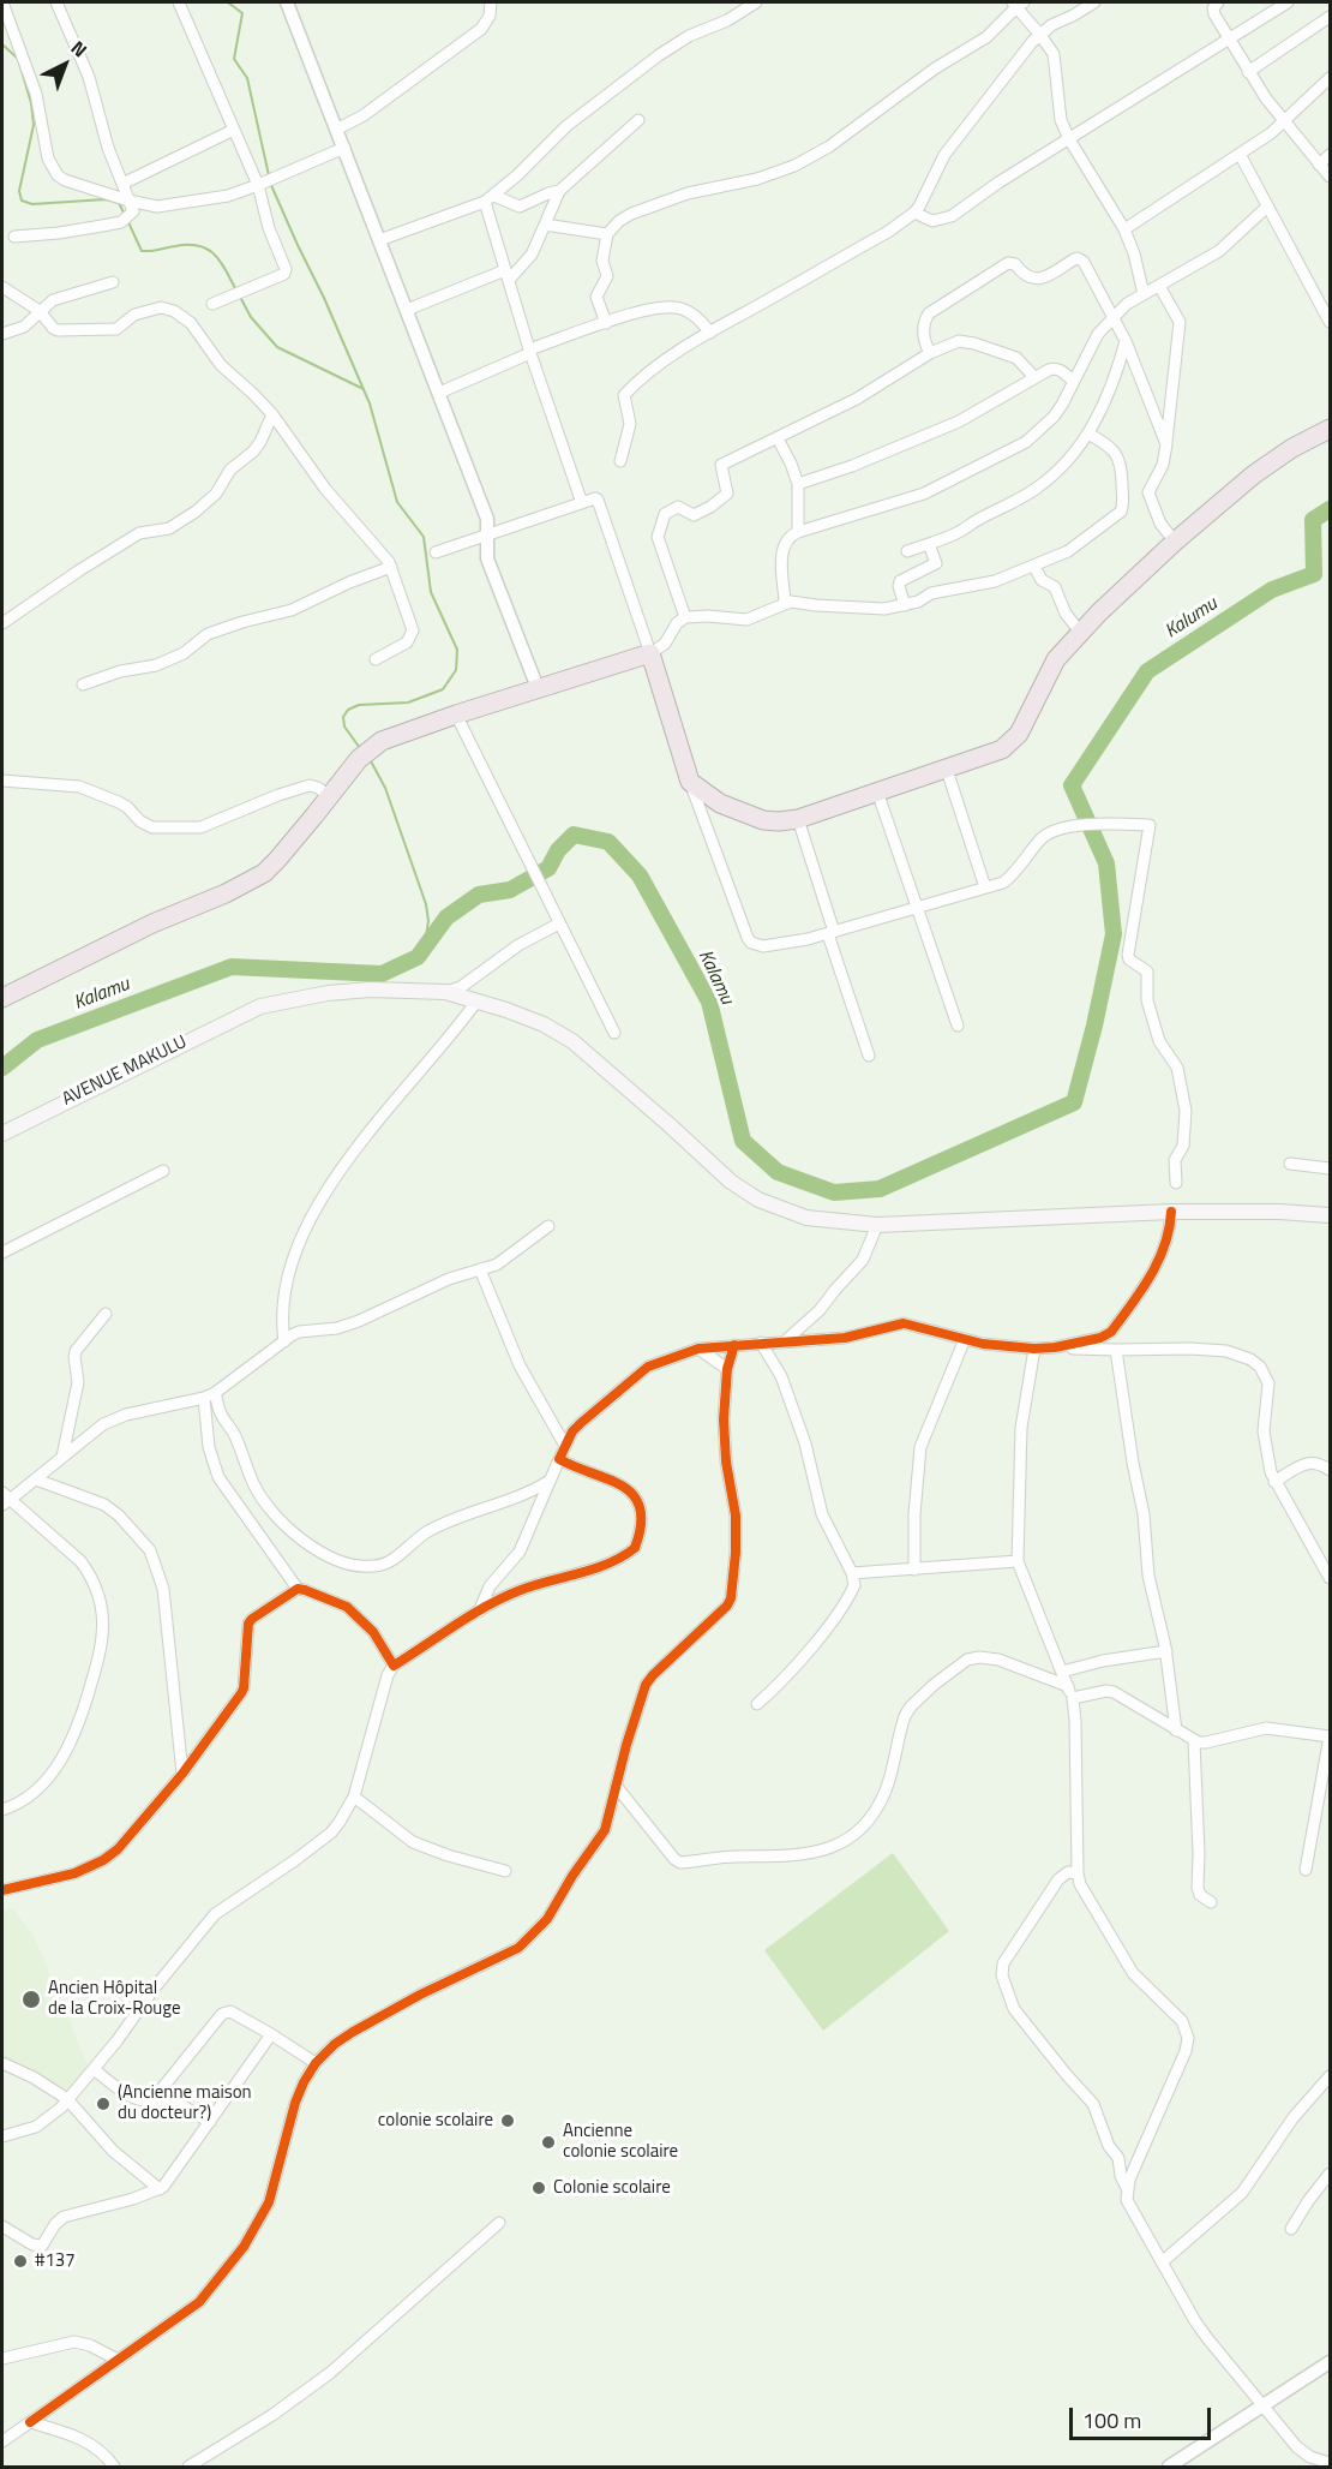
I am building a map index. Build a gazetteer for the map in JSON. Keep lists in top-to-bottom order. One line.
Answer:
{"streets":{"main road":["AVENUE MAKULU"]},"water":["Kalumu","Kalamu"],"places":["Ancien Hôpital de la Croix-Rouge","(Ancienne maison du docteur?)","colonie scolaire","Ancienne colonie scolaire","Colonie scolaire","#137"],"scale_bar":"100 m","north":"top right"}
